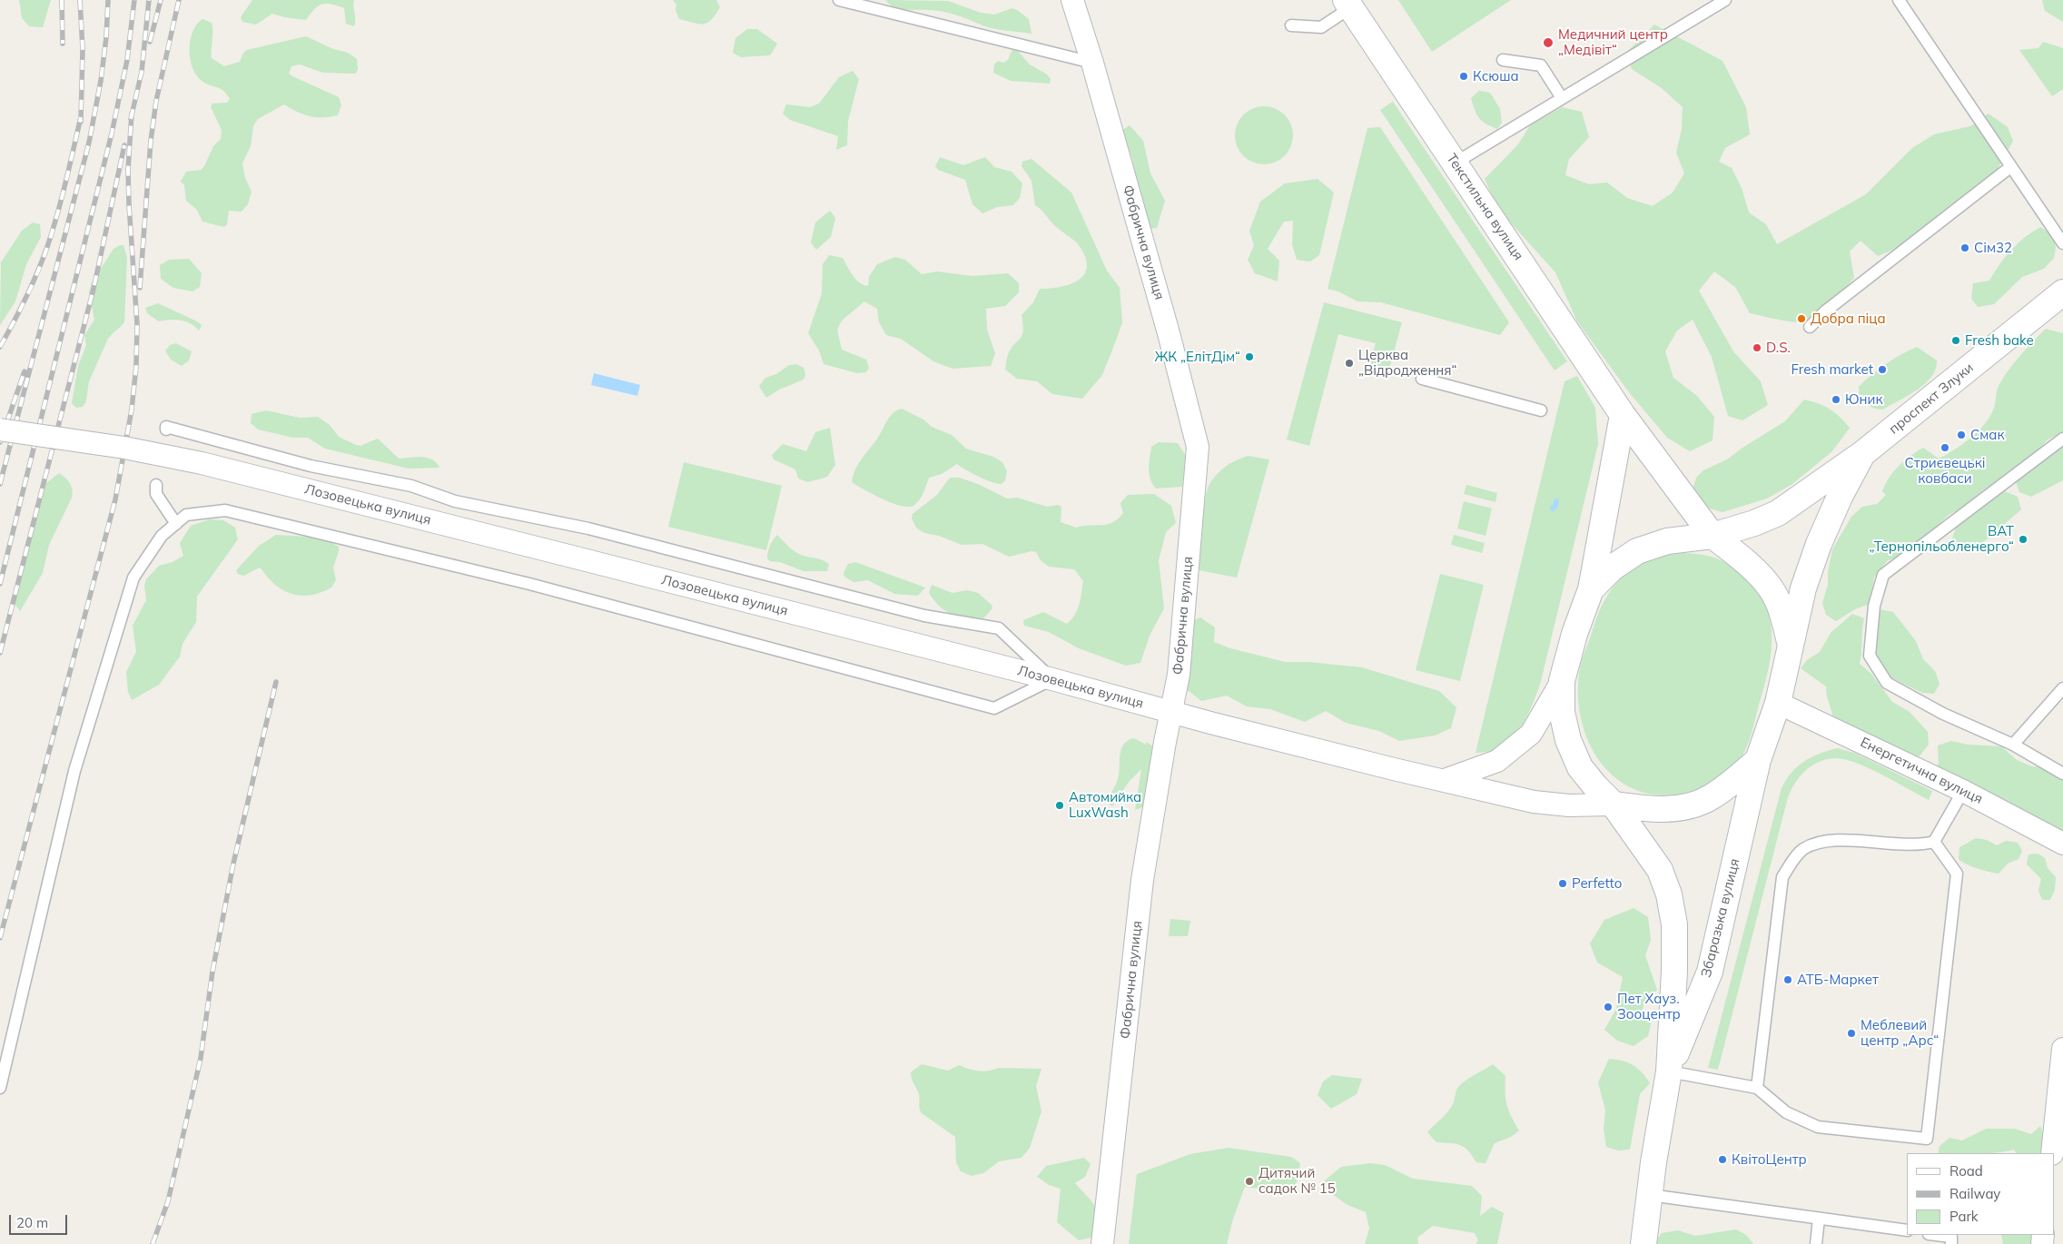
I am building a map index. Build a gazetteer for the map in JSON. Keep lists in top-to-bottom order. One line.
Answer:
{"streets":{"main road":["Текстильна вулиця","проспект Злуки","Збаразька вулиця"],"street":["Фабрична вулиця","Лозовецька вулиця","Енергетична вулиця"]},"crossings":[["Текстильна вулиця","проспект Злуки"],["Фабрична вулиця","Лозовецька вулиця"],["проспект Злуки","Енергетична вулиця"],["проспект Злуки","Збаразька вулиця"],["Лозовецька вулиця","Збаразька вулиця"],["Енергетична вулиця","Збаразька вулиця"]],"places":["Медичний центр „Медівіт“","Ксюша","Сім32","Добра піца","Fresh bake","D.S.","ЖК „ЕлітДім“","Церква „Відродження“","Fresh market","Юник","Смак","Стриєвецькі ковбаси","ВАТ „Тернопільобленерго“","Автомийка LuxWash","Perfetto","АТБ-Маркет","Пет Хауз. Зооцентр","Меблевий центр „Арс“","КвітоЦентр","Дитячий садок № 15"],"legend":["Road","Railway","Park"],"scale_bar":"20 m"}
